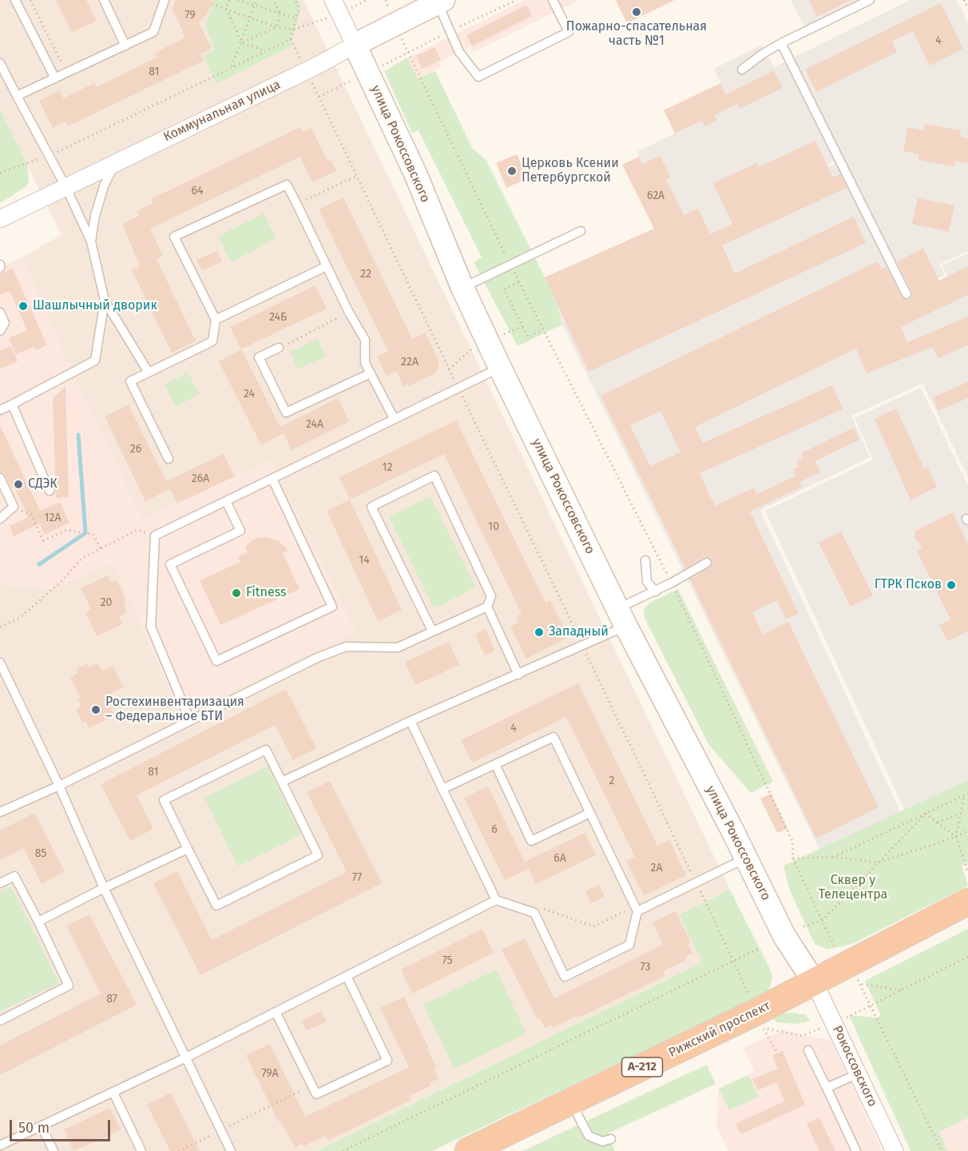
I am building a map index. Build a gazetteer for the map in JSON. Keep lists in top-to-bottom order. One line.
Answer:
{"streets":{"highway":["Рижский проспект","А-212"],"main road":["Коммунальная улица","улица Рокоссовского"],"street":["Рокоссовского"]},"crossings":[["Коммунальная улица","улица Рокоссовского"],["улица Рокоссовского","Рижский проспект"],["улица Рокоссовского","Рокоссовского"],["Рижский проспект","Рокоссовского"]],"parks":["Сквер у Телецентра"],"places":["Пожарно-спасательная часть №1","Церковь Ксении Петербургской","Шашлычный дворик","СДЭК","ГТРК Псков","Fitness","Западный","Ростехинвентаризация – Федеральное БТИ"],"house_numbers":["79","4","81","64","62А","22","24Б","22А","24","24А","26","12","26А","12А","10","14","20","4","81","2","6","85","6А","2А","77","75","73","87","79А"],"scale_bar":"50 m"}
